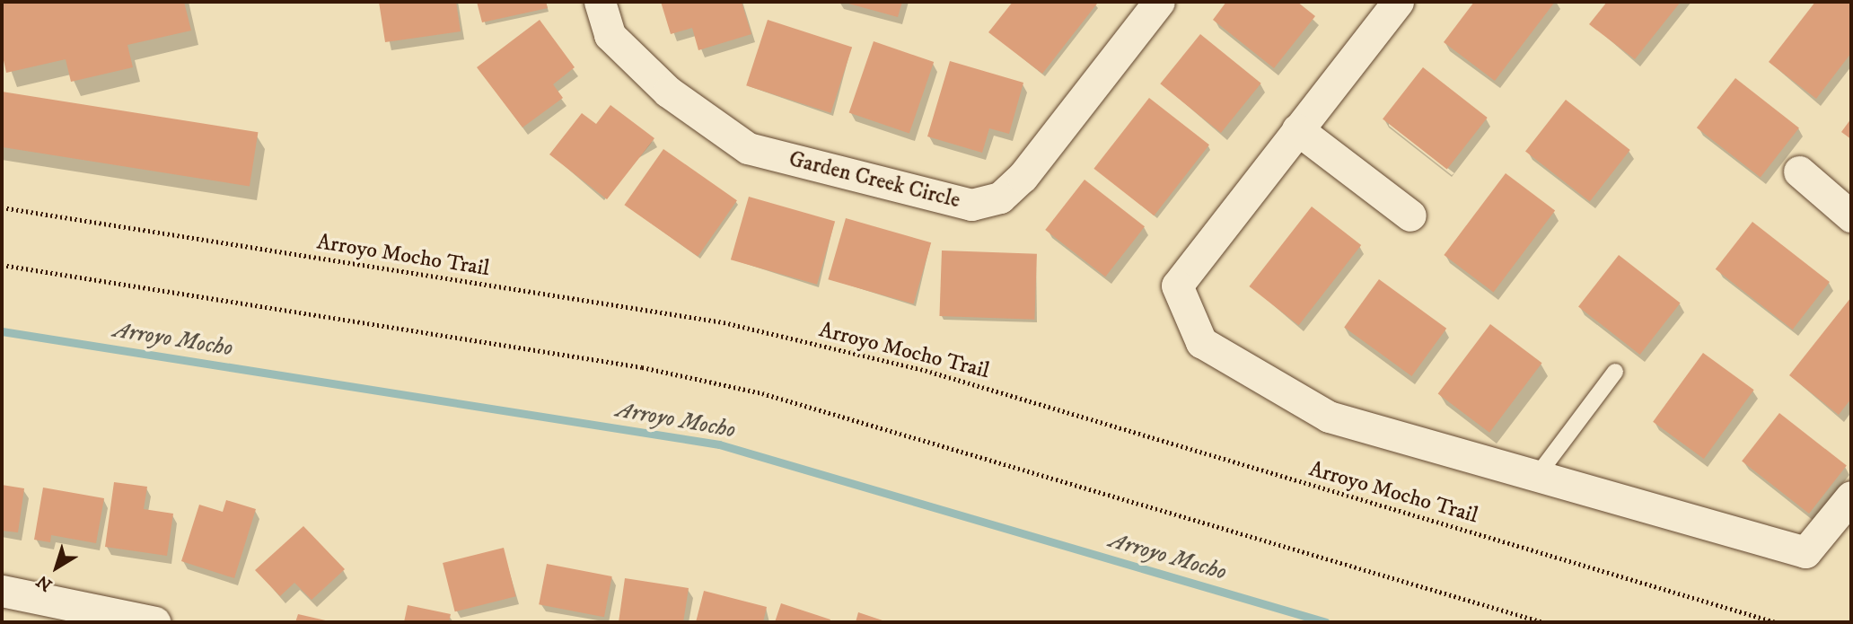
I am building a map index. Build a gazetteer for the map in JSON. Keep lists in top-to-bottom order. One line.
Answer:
{"streets":{"street":["Garden Creek Circle"],"path":["Arroyo Mocho Trail"]},"water":["Arroyo Mocho"],"north":"bottom left"}
